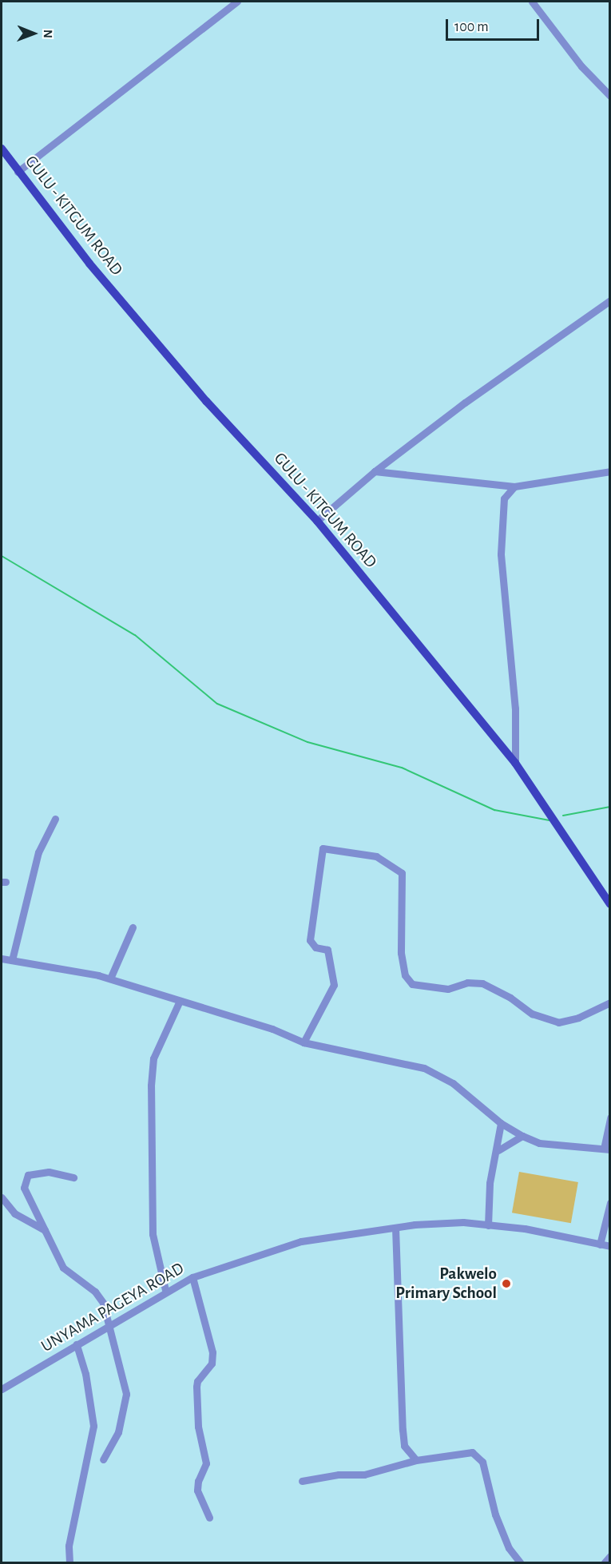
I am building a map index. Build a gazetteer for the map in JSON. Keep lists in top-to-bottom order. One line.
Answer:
{"streets":{"main road":["GULU - KITGUM ROAD"],"street":["UNYAMA PAGEYA ROAD"]},"places":["Pakwelo Primary School"],"scale_bar":"100 m","north":"right"}
